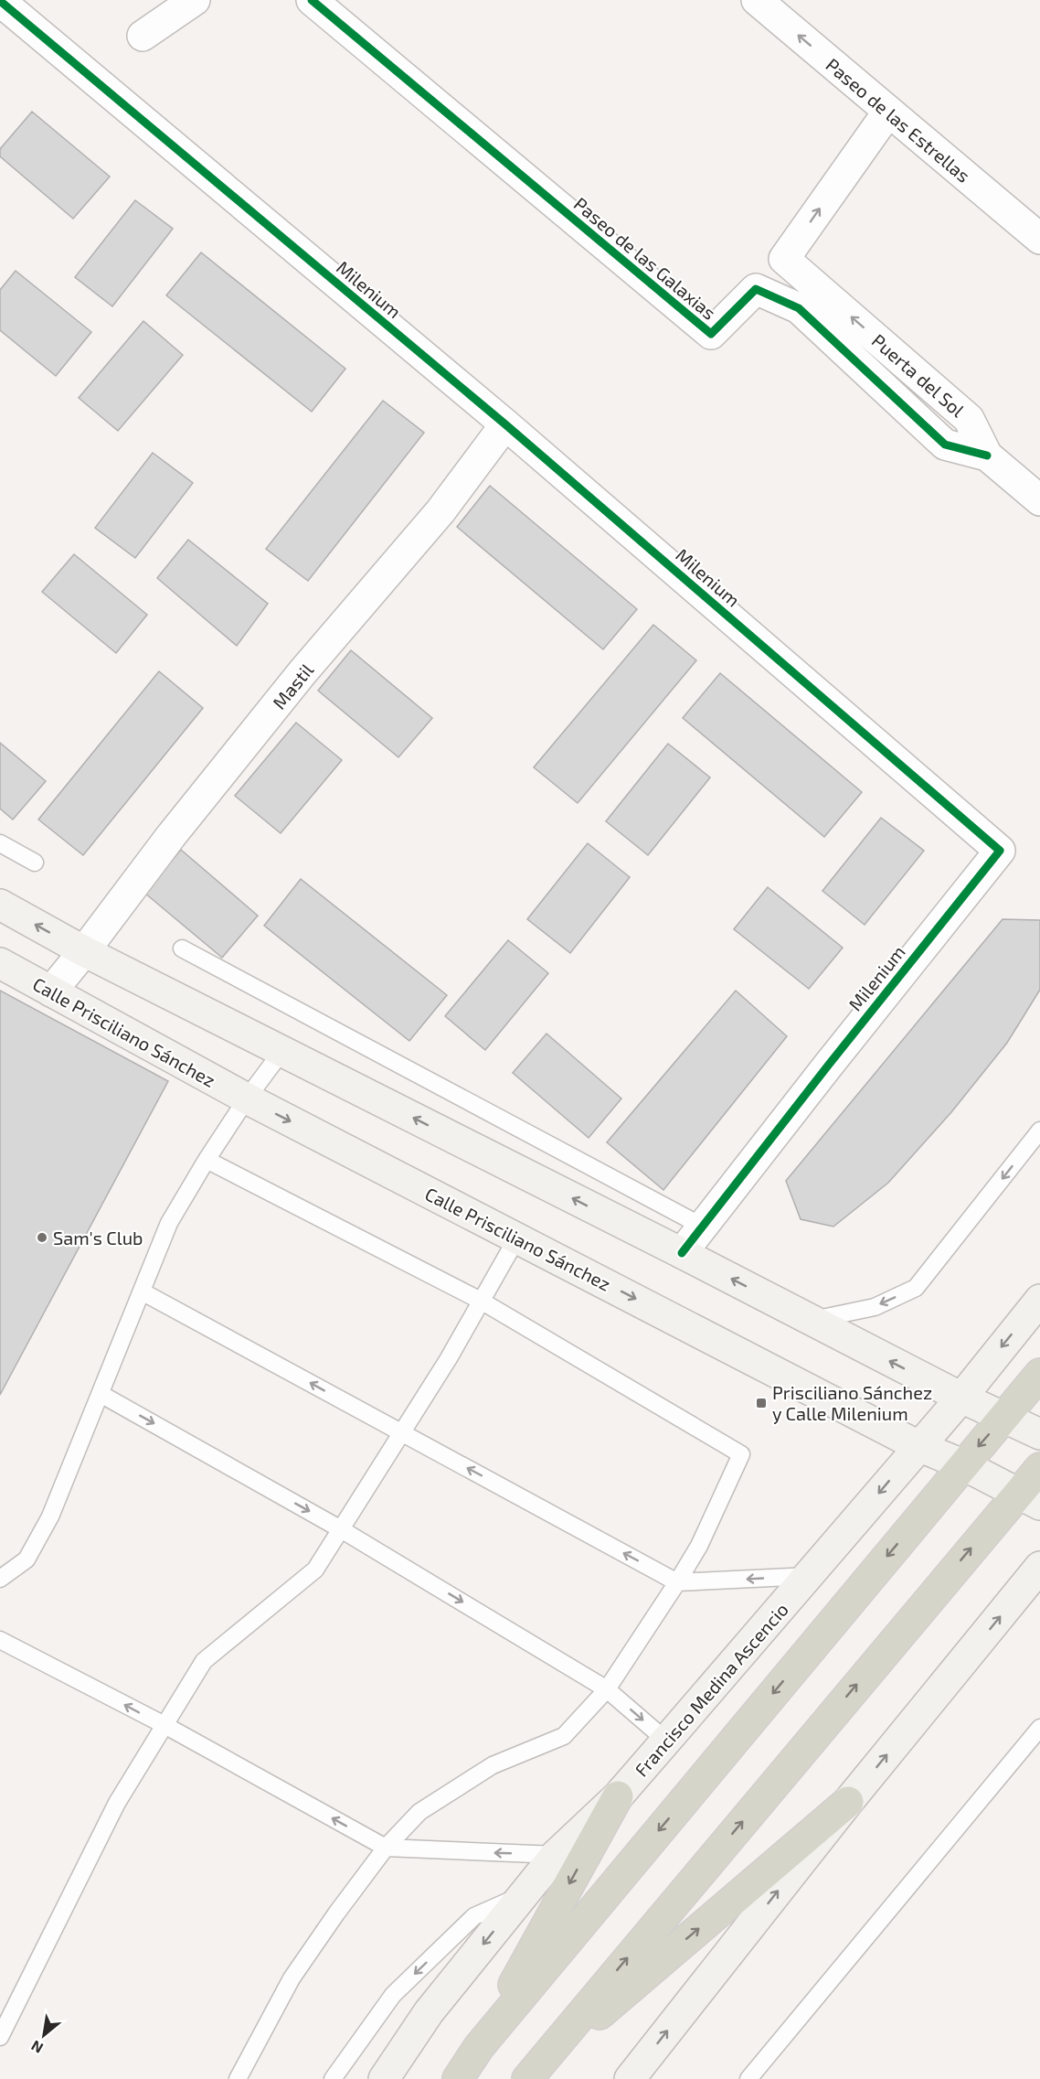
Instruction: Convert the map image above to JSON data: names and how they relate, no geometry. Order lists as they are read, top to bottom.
{
  "streets": {
    "main road": ["Calle Prisciliano Sánchez", "Francisco Medina Ascencio"],
    "street": [
      "Paseo de las Estrellas",
      "Paseo de las Galaxias",
      "Milenium",
      "Puerta del Sol",
      "Mastil"
    ]
  },
  "crossings": [
    ["Paseo de las Estrellas", "Puerta del Sol"],
    ["Paseo de las Galaxias", "Puerta del Sol"],
    ["Milenium", "Mastil"],
    ["Mastil", "Calle Prisciliano Sánchez"],
    ["Calle Prisciliano Sánchez", "Francisco Medina Ascencio"]
  ],
  "one_way": ["Paseo de las Estrellas"],
  "places": {
    "other": ["Sam's Club"],
    "transit": ["Prisciliano Sánchez y Calle Milenium"]
  },
  "north": "bottom left"
}
